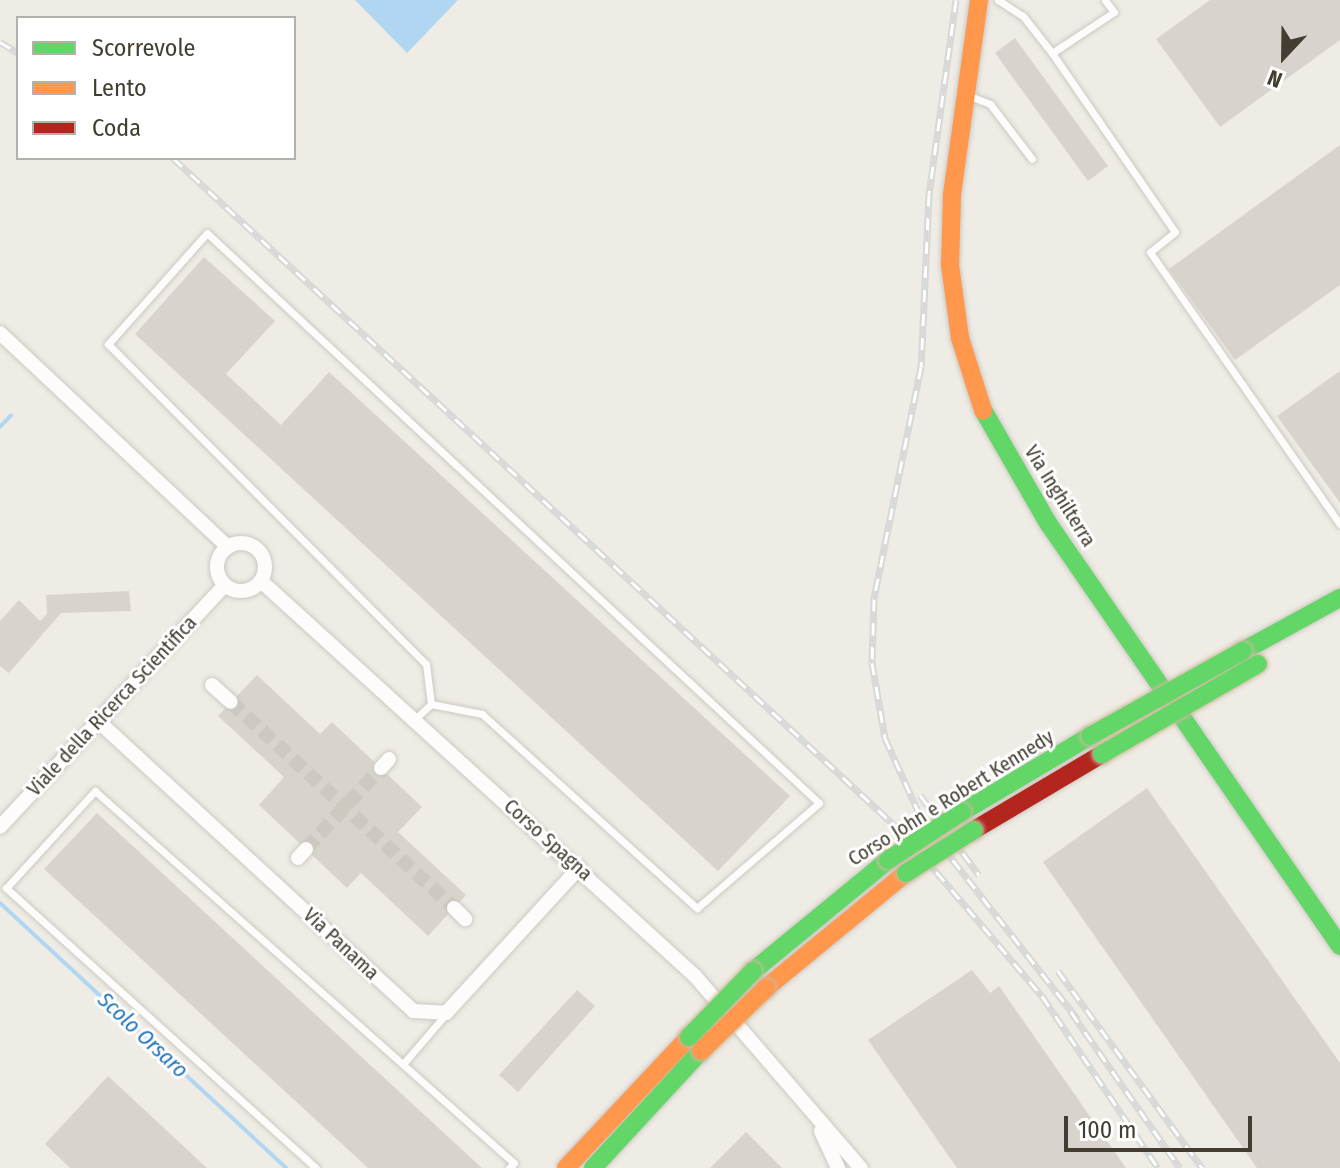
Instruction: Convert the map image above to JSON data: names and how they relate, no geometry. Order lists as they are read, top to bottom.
{
  "streets": {
    "main road": ["Via Inghilterra", "Corso John e Robert Kennedy"],
    "street": ["Viale della Ricerca Scientifica", "Corso Spagna", "Via Panama"]
  },
  "crossings": [
    ["Viale della Ricerca Scientifica", "Corso Spagna"],
    ["Viale della Ricerca Scientifica", "Via Panama"]
  ],
  "water": ["Scolo Orsaro"],
  "legend": ["Scorrevole", "Lento", "Coda"],
  "scale_bar": "100 m",
  "north": "bottom"
}
